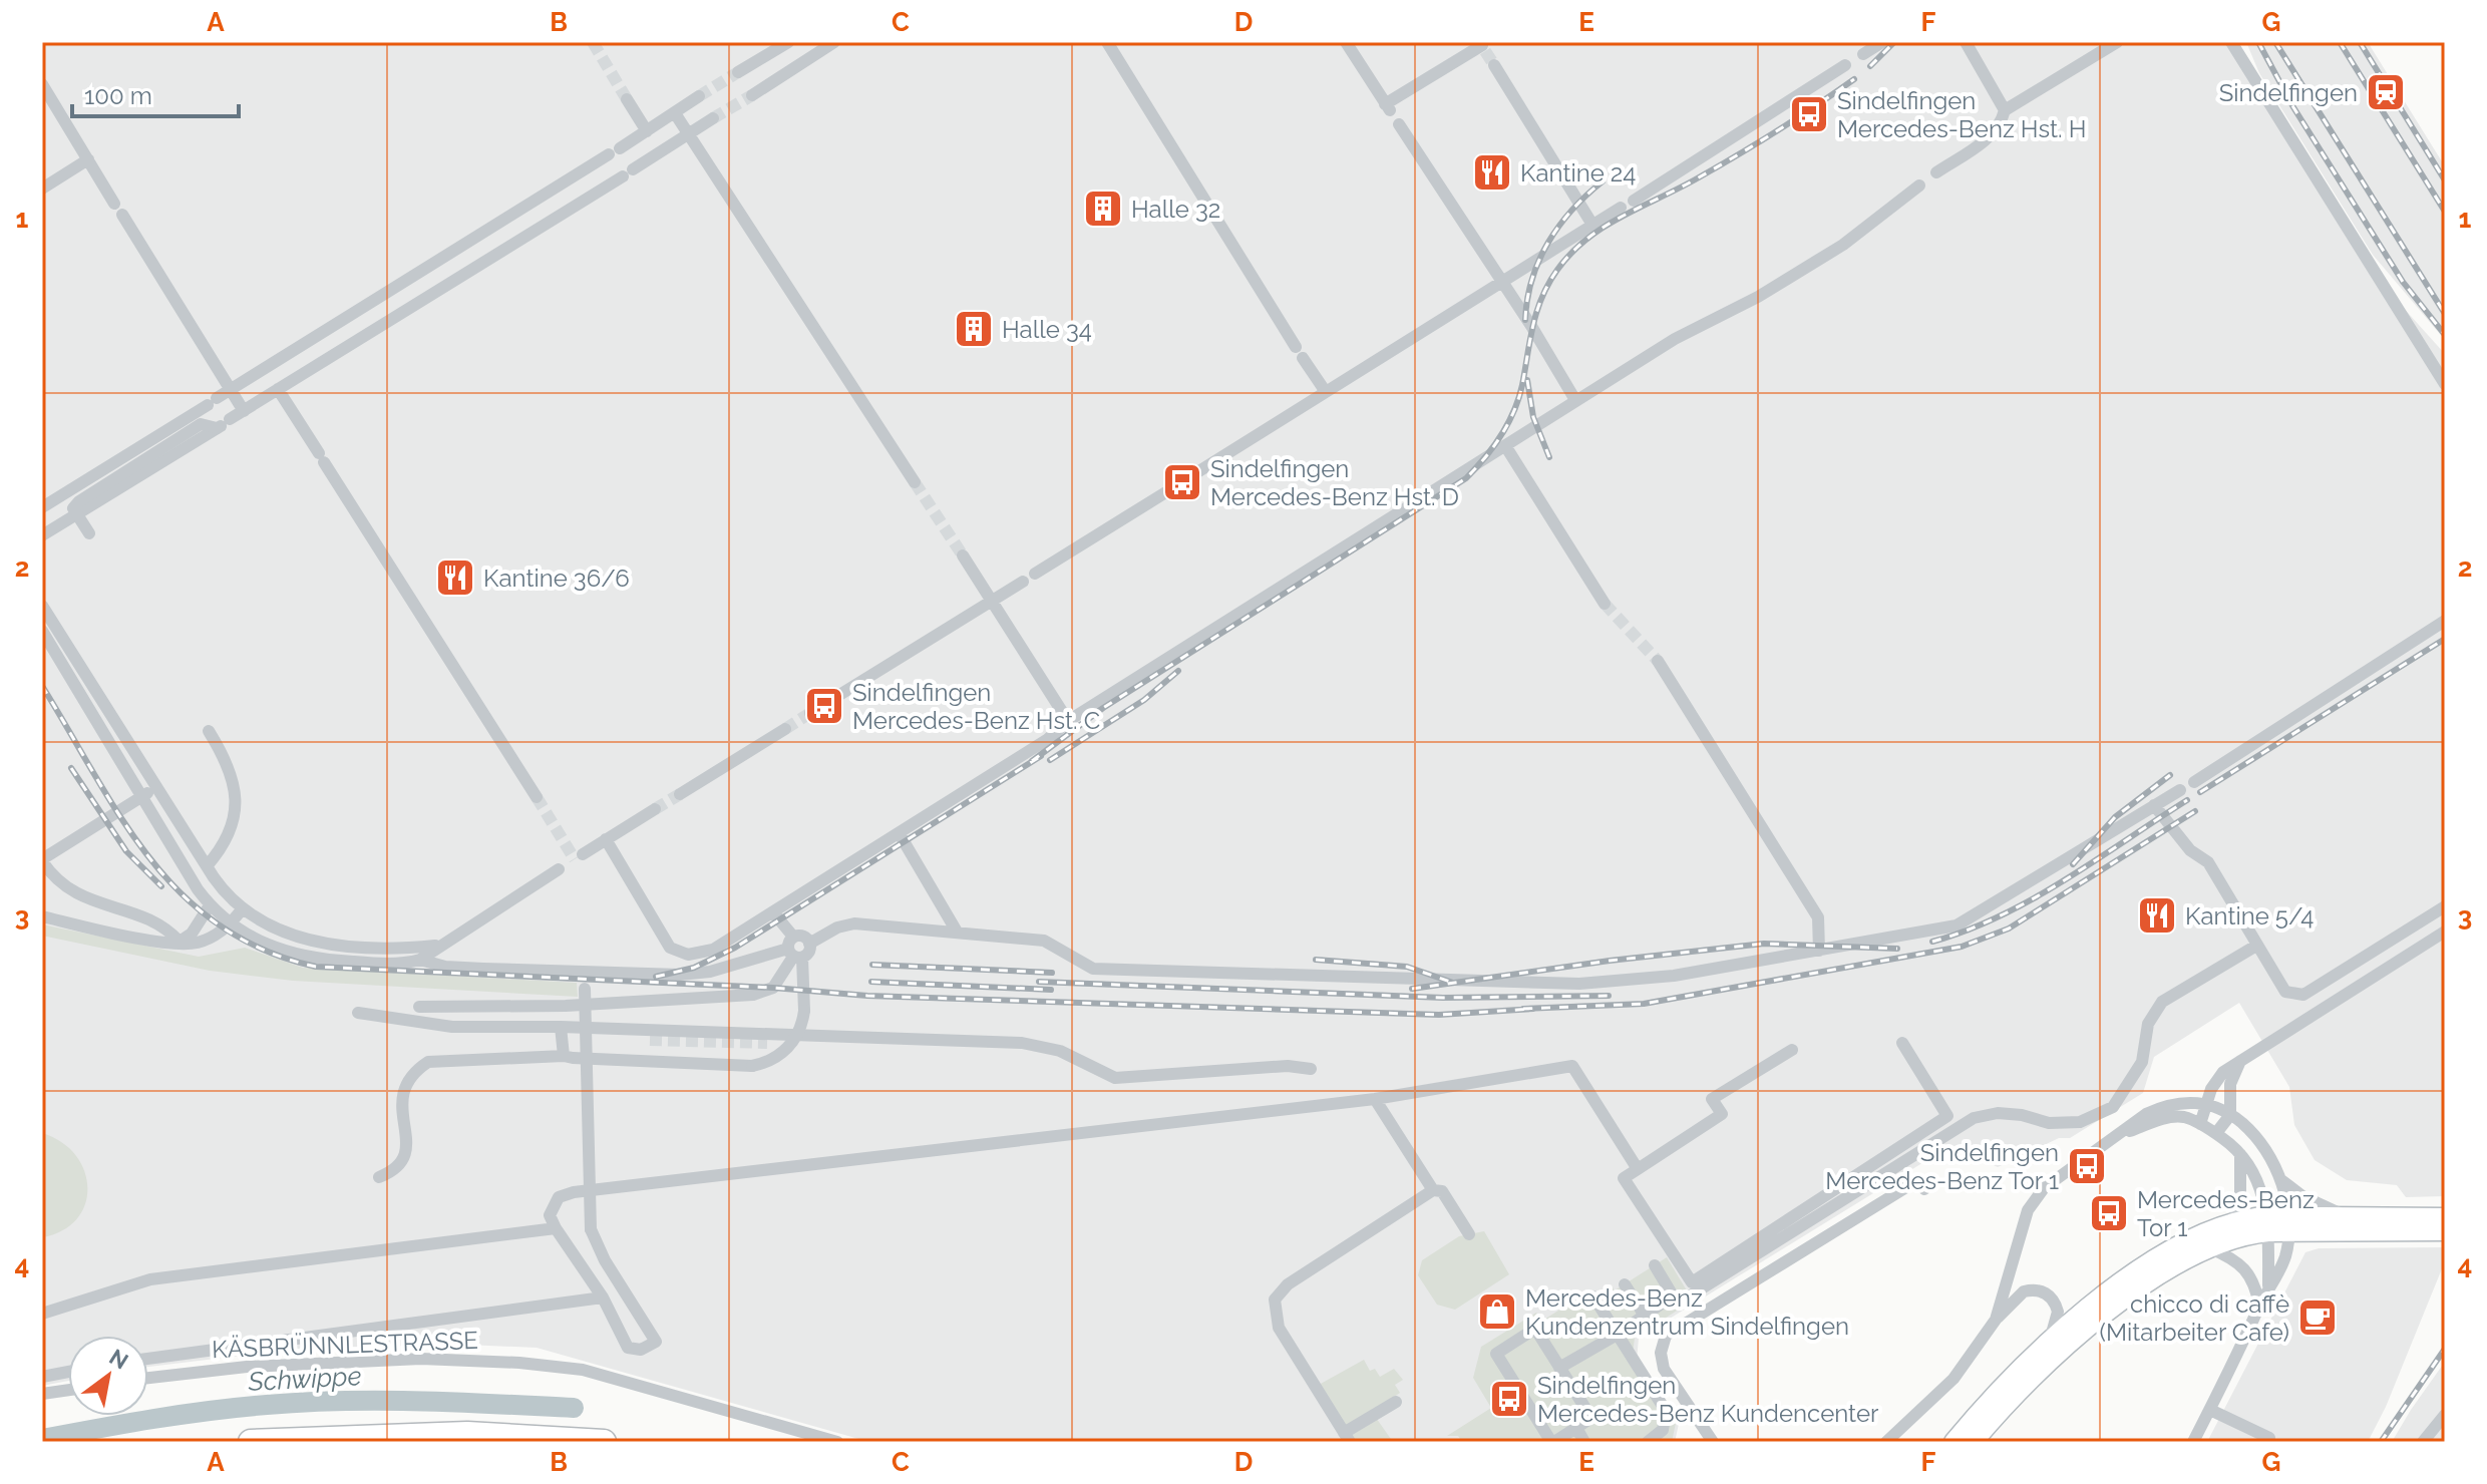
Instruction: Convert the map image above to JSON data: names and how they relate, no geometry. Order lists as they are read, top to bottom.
{
  "streets": {
    "street": ["KÄSBRÜNNLESTRASSE"]
  },
  "water": ["Schwippe"],
  "places": {
    "station": ["Sindelfingen"],
    "bus stop": [
      "Sindelfingen Mercedes-Benz Hst. H",
      "Sindelfingen Mercedes-Benz Hst. D",
      "Sindelfingen Mercedes-Benz Hst. C",
      "Sindelfingen Mercedes-Benz Tor 1",
      "Mercedes-Benz Tor 1",
      "Sindelfingen Mercedes-Benz Kundencenter"
    ],
    "restaurant": ["Kantine 24", "Kantine 36/6", "Kantine 5/4"],
    "building": ["Halle 32", "Halle 34"],
    "shop": ["Mercedes-Benz Kundenzentrum Sindelfingen"],
    "cafe": ["chicco di caffè (Mitarbeiter Cafe)"]
  },
  "scale_bar": "100 m",
  "north": "top right",
  "grid": {
    "columns": [
      "A",
      "B",
      "C",
      "D",
      "E",
      "F",
      "G"
    ],
    "rows": [
      "1",
      "2",
      "3",
      "4"
    ]
  }
}
